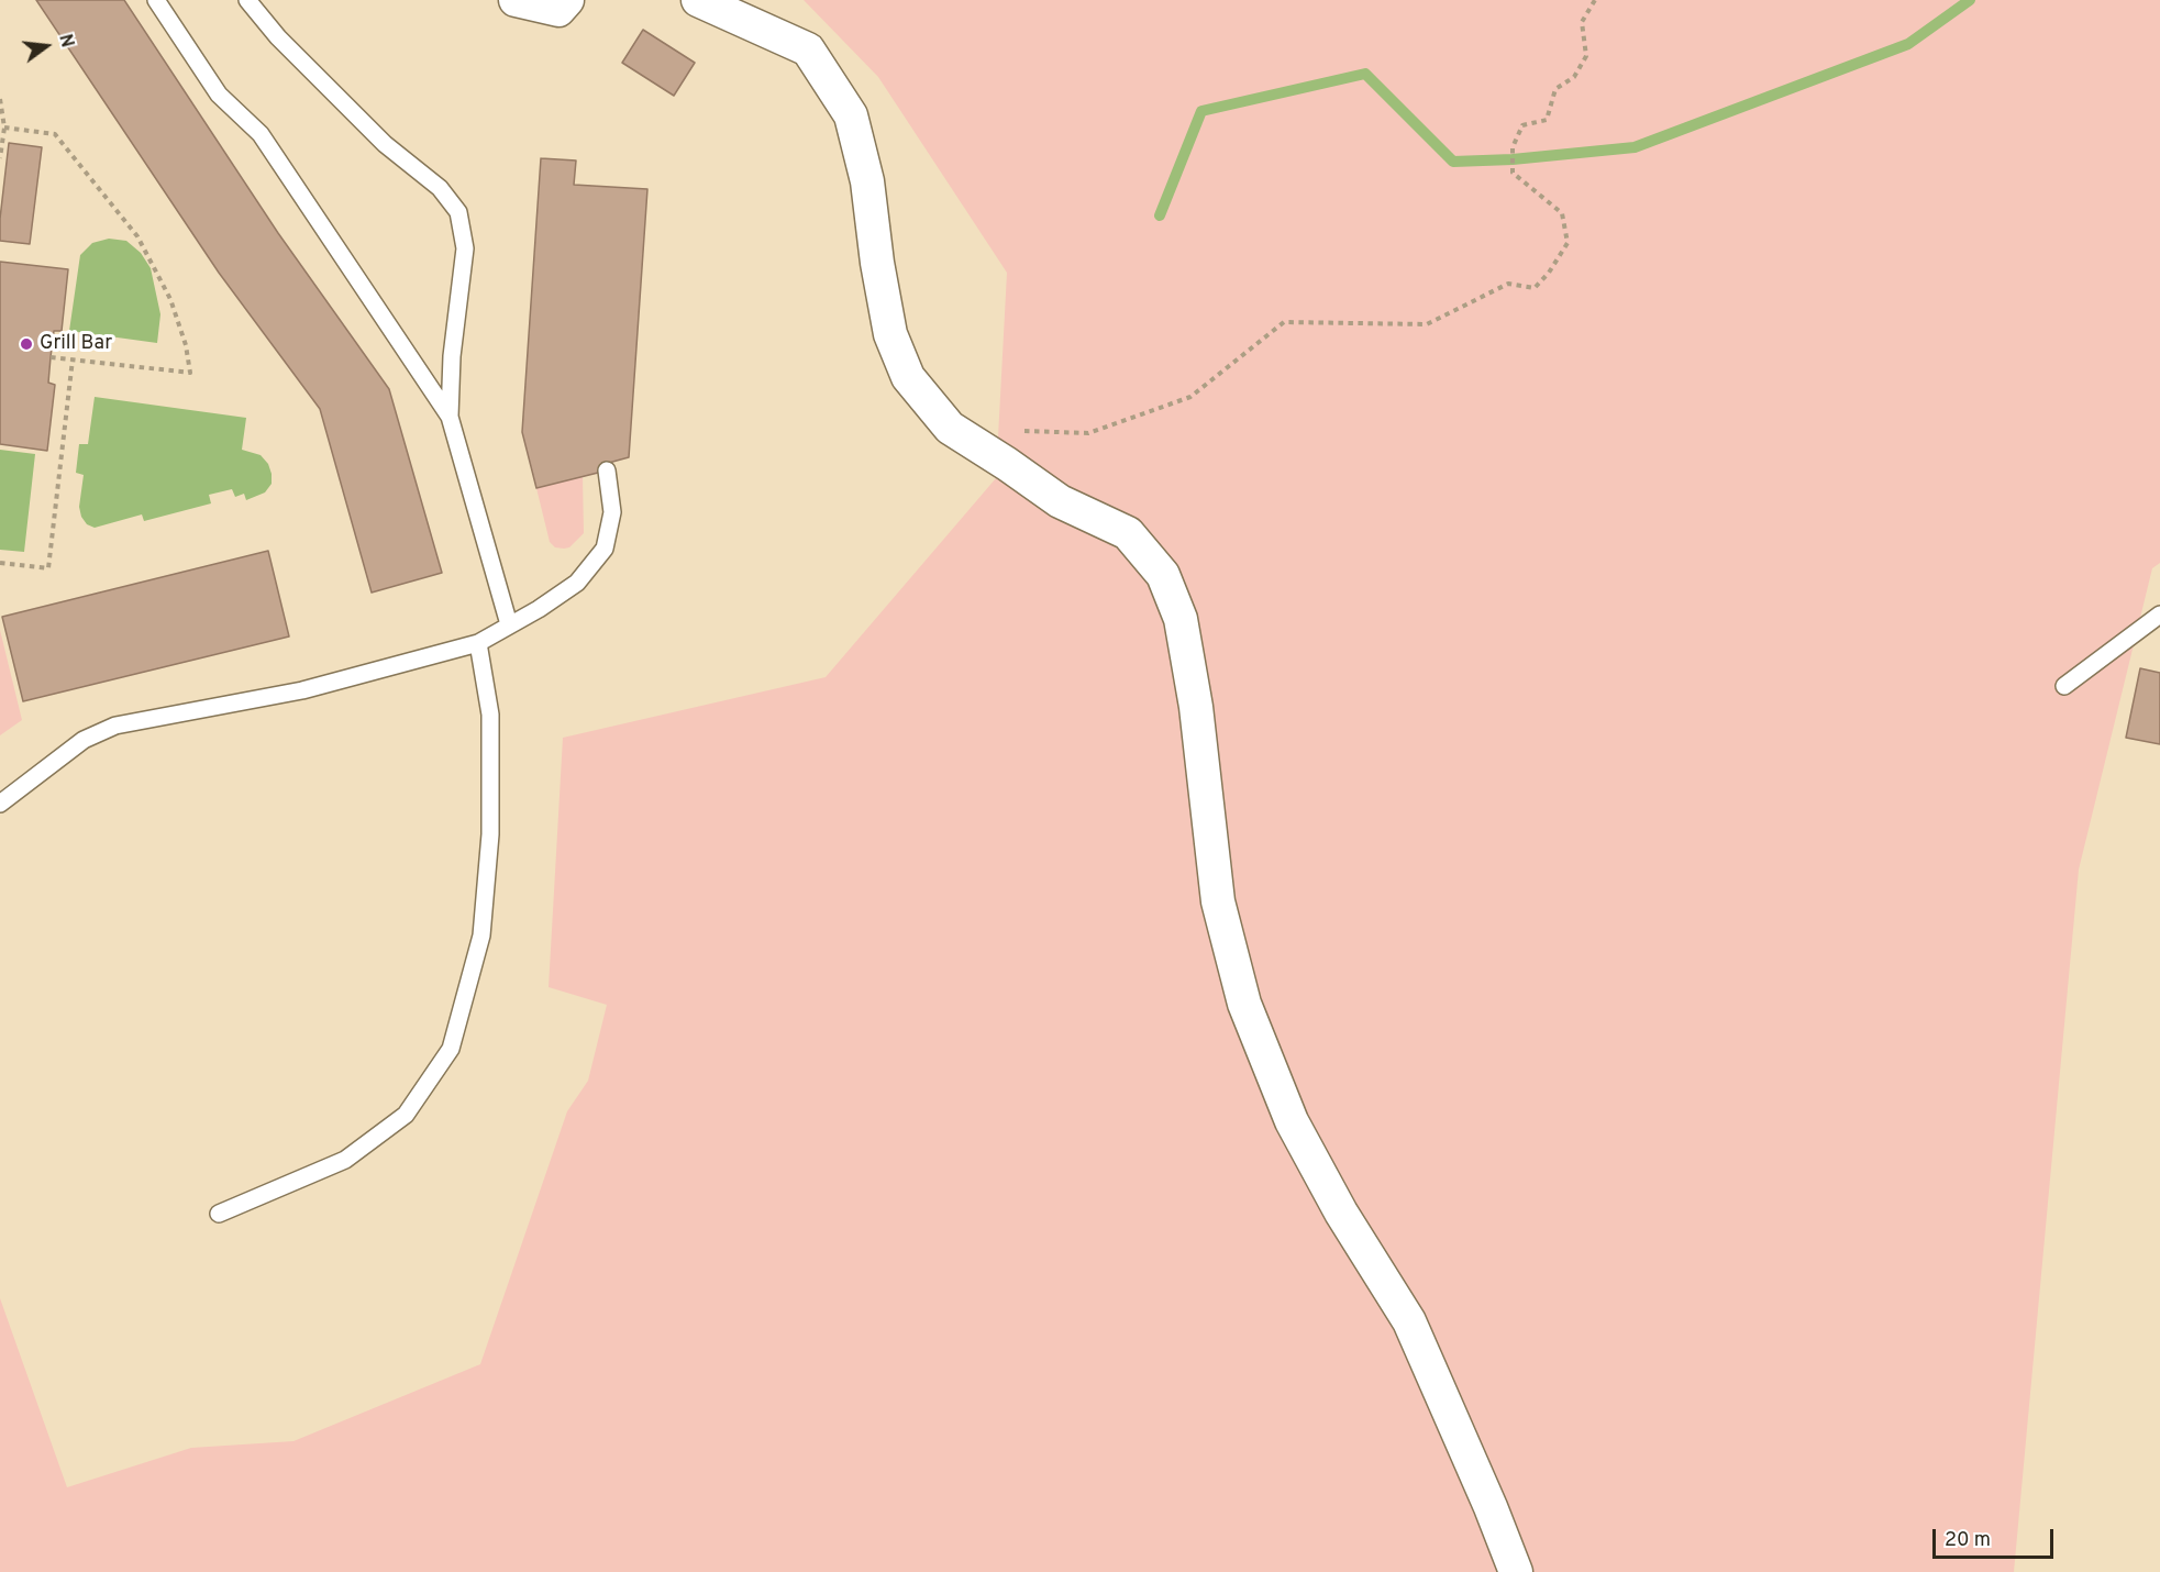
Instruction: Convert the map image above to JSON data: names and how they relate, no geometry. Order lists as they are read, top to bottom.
{
  "places": ["Grill Bar"],
  "scale_bar": "20 m",
  "north": "right"
}
